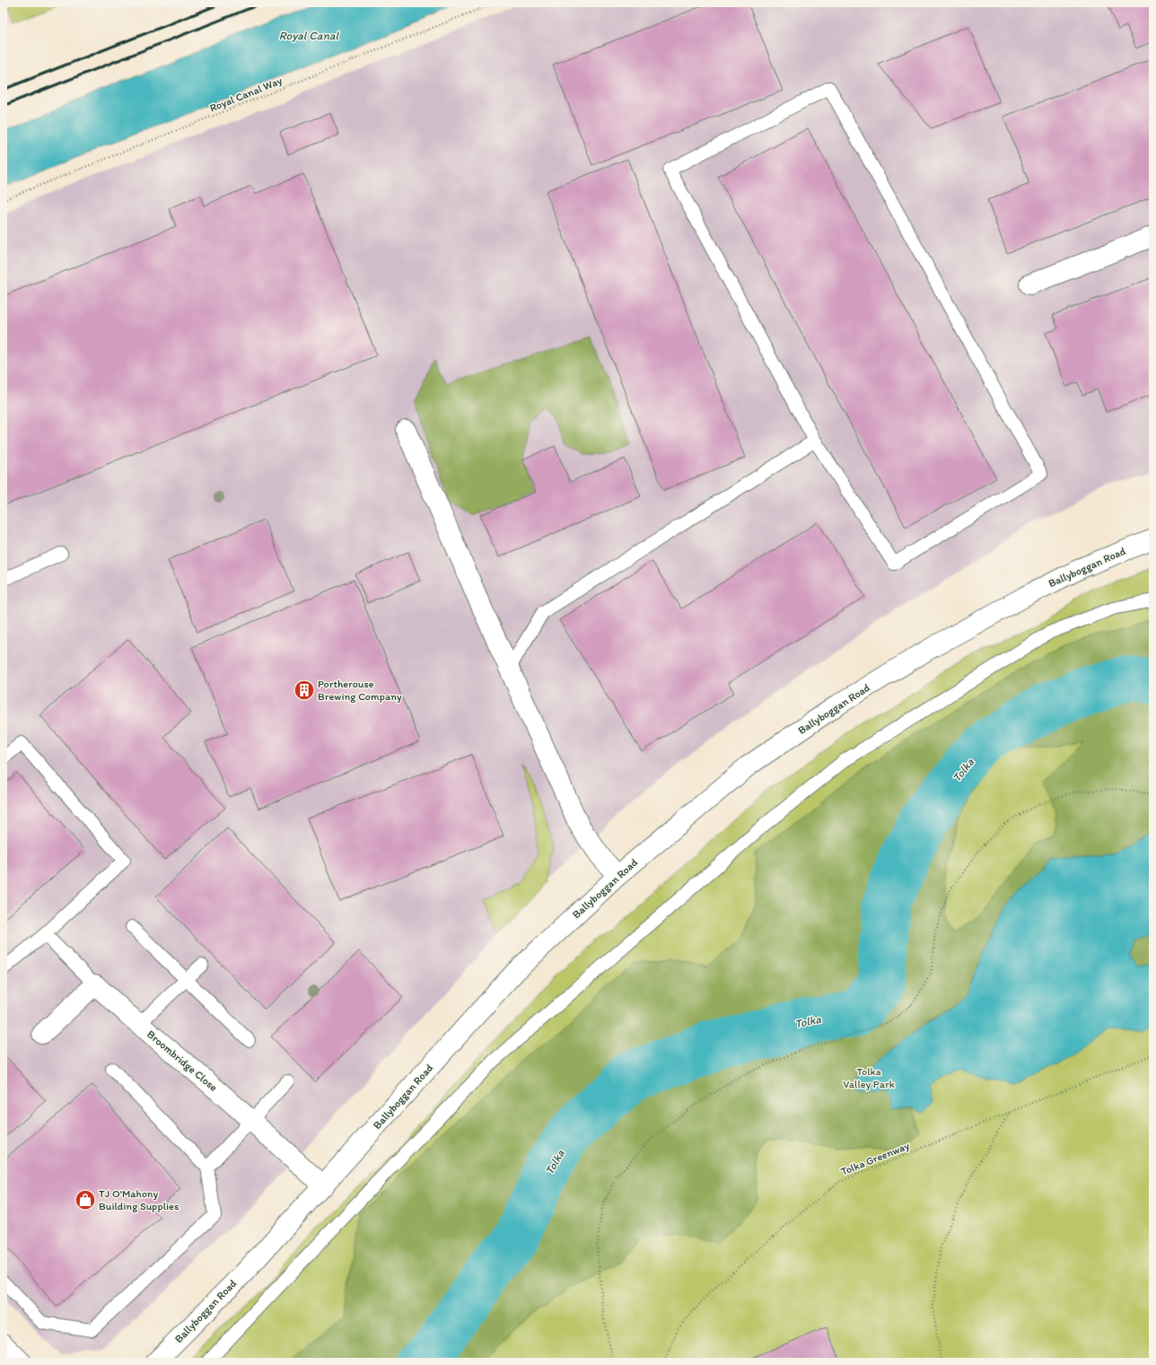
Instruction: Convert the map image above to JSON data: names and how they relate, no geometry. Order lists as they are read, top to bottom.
{
  "streets": {
    "street": ["Ballyboggan Road", "Broombridge Close"],
    "path": ["Royal Canal Way", "Tolka Greenway"]
  },
  "crossings": [
    ["Ballyboggan Road", "Broombridge Close"]
  ],
  "water": ["Royal Canal", "Tolka"],
  "parks": ["Tolka Valley Park"],
  "places": {
    "building": ["Portherouse Brewing Company"],
    "shop": ["TJ O'Mahony Building Supplies"]
  }
}
